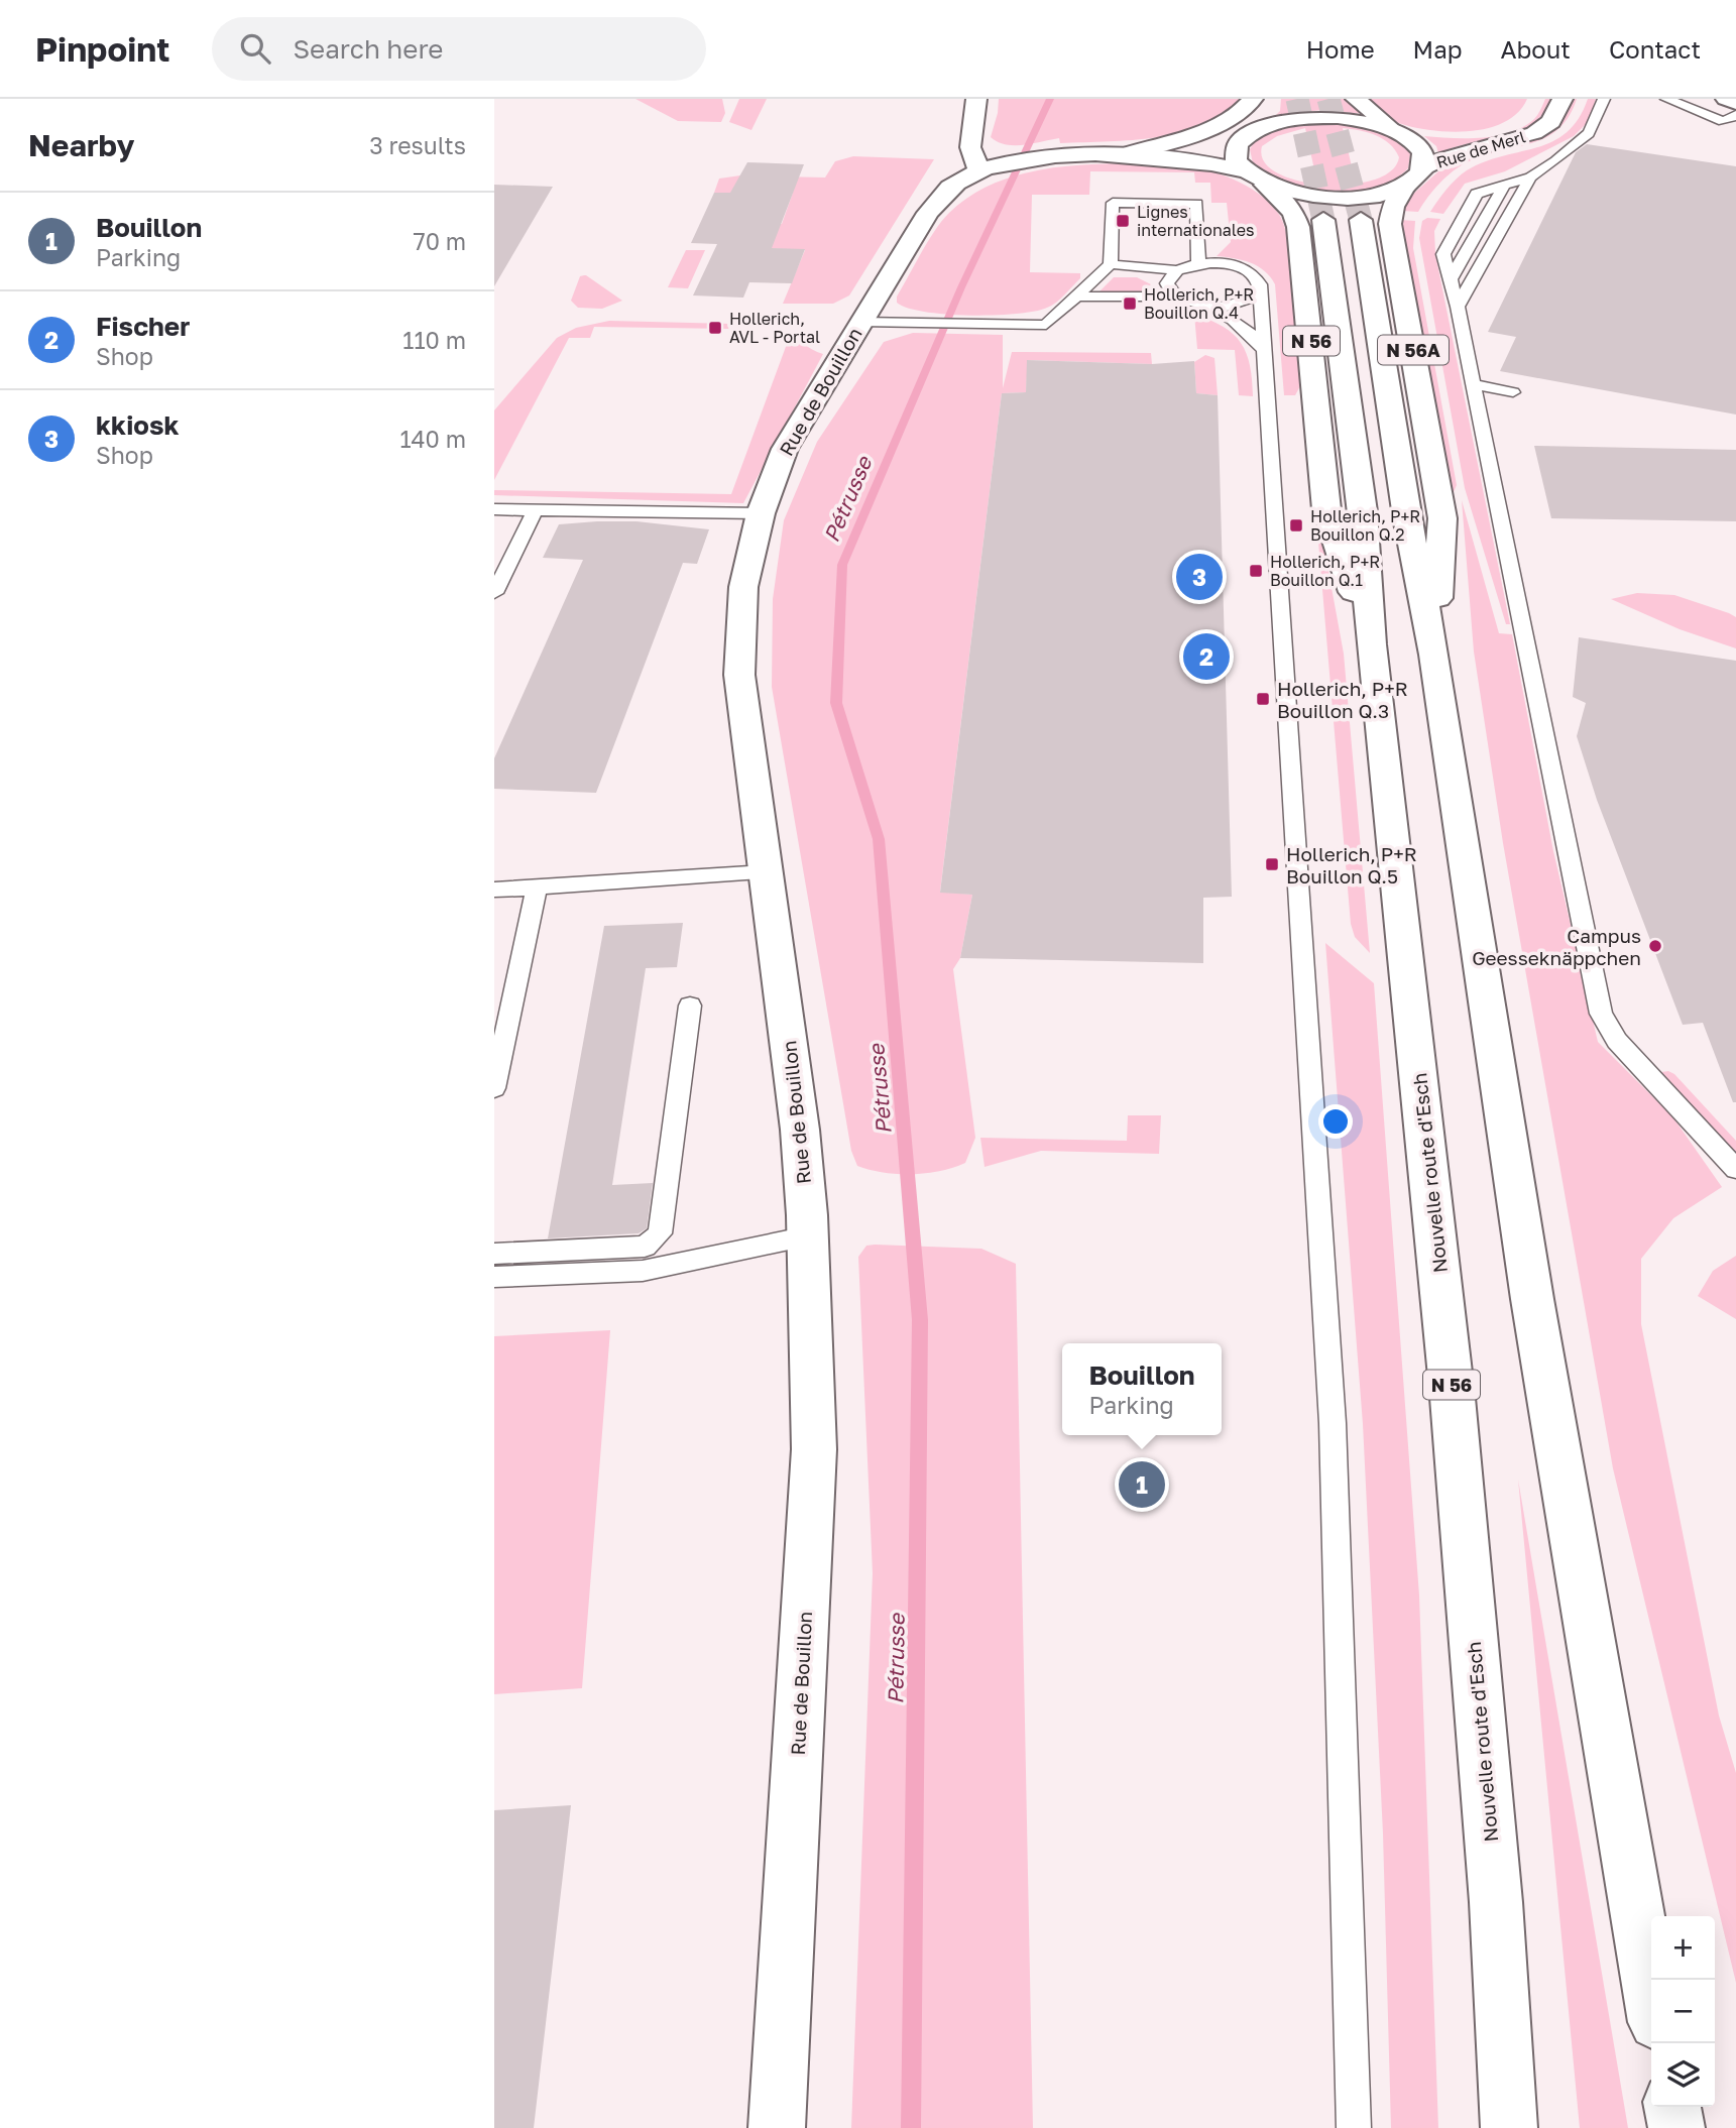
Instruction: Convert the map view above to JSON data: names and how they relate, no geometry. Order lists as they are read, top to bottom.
{
  "streets": {
    "main road": [
      "Rue de Merl",
      "N 56",
      "N 56A",
      "Rue de Bouillon",
      "Nouvelle route d'Esch"
    ]
  },
  "crossings": [
    ["Rue de Merl", "Rue de Bouillon"],
    ["N 56", "Nouvelle route d'Esch"]
  ],
  "water": ["Pétrusse"],
  "places": {
    "transit": [
      "Lignes internationales",
      "Hollerich, P+R Bouillon Q.4",
      "Hollerich, AVL - Portal",
      "Hollerich, P+R Bouillon Q.2",
      "Hollerich, P+R Bouillon Q.1",
      "Hollerich, P+R Bouillon Q.3",
      "Hollerich, P+R Bouillon Q.5"
    ],
    "other": ["Campus Geesseknäppchen"]
  },
  "page": {
    "header": "Pinpoint",
    "search": "Search here",
    "nav": [
      "Home",
      "Map",
      "About",
      "Contact"
    ],
    "heading": ["Nearby", "3 results"],
    "list": [
      {
        "mark": "1",
        "name": "Bouillon",
        "note": "Parking",
        "value": "70 m"
      },
      {
        "mark": "2",
        "name": "Fischer",
        "note": "Shop",
        "value": "110 m"
      },
      {
        "mark": "3",
        "name": "kkiosk",
        "note": "Shop",
        "value": "140 m"
      }
    ],
    "pins": ["3", "2", "1"],
    "popup": ["Bouillon", "Parking"],
    "map_buttons": ["+", "−"]
  }
}
